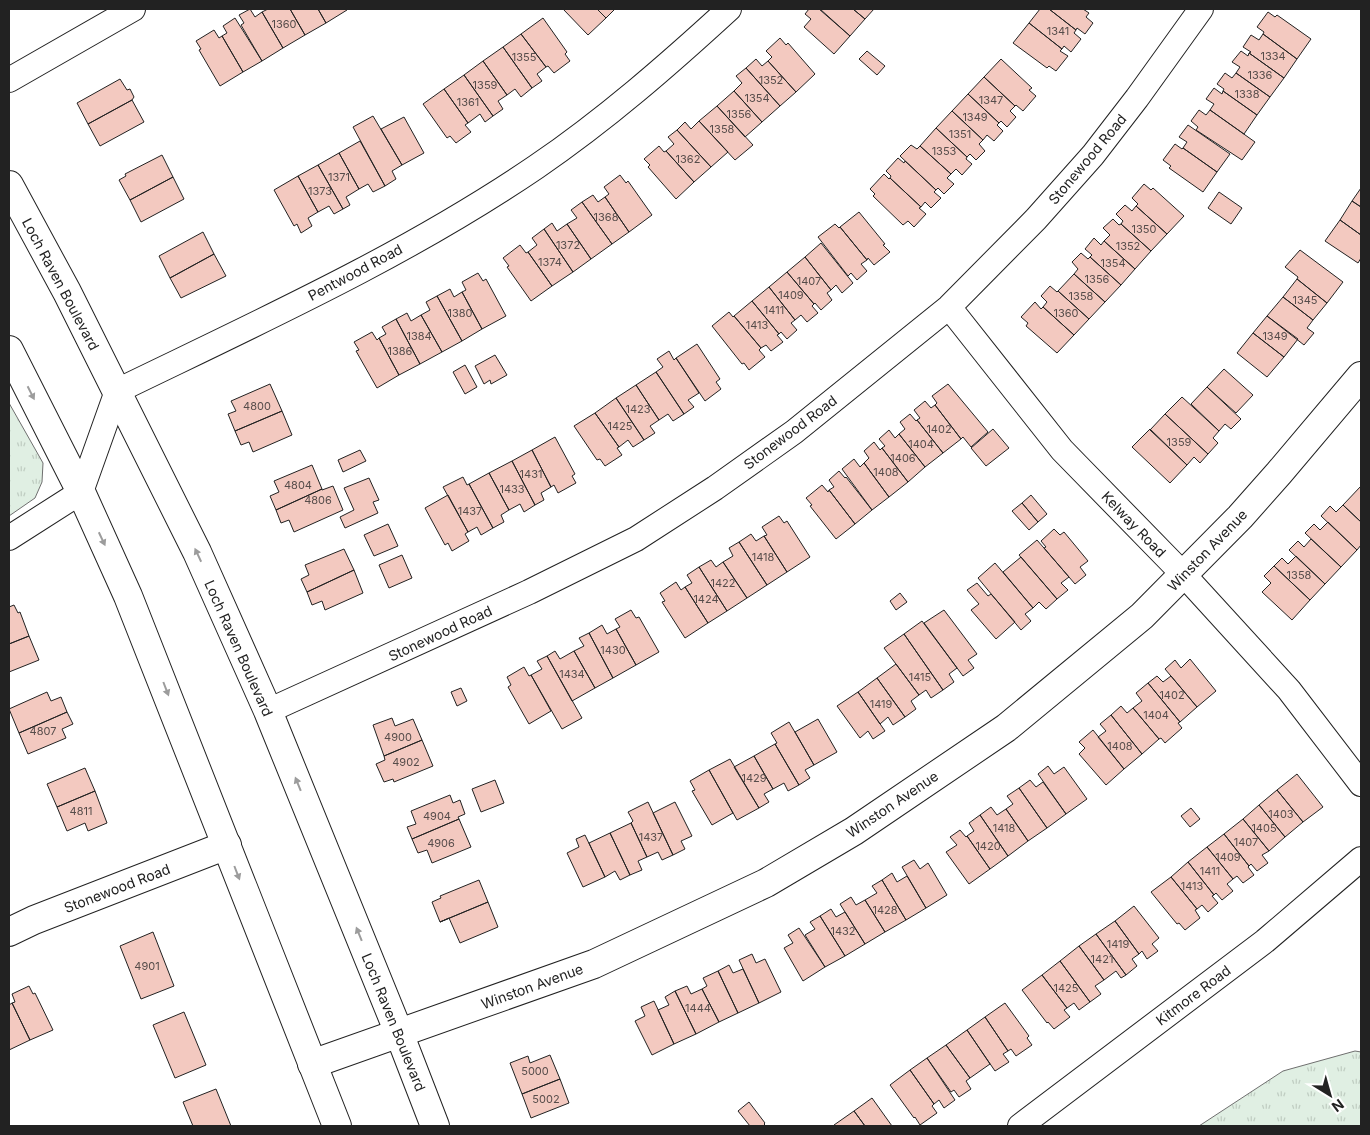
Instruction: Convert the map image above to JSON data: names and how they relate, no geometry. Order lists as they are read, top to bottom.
{
  "streets": {
    "main road": ["Stonewood Road", "Loch Raven Boulevard", "Winston Avenue"],
    "street": ["Pentwood Road", "Kelway Road", "Kitmore Road"]
  },
  "crossings": [
    ["Stonewood Road", "Loch Raven Boulevard"],
    ["Stonewood Road", "Kelway Road"],
    ["Pentwood Road", "Loch Raven Boulevard"],
    ["Loch Raven Boulevard", "Winston Avenue"],
    ["Kelway Road", "Winston Avenue"]
  ],
  "house_numbers": [
    "1360",
    "1341",
    "1334",
    "1355",
    "1336",
    "1352",
    "1359",
    "1338",
    "1354",
    "1347",
    "1361",
    "1356",
    "1349",
    "1358",
    "1351",
    "1353",
    "1362",
    "1371",
    "1373",
    "1368",
    "1350",
    "1372",
    "1352",
    "1374",
    "1354",
    "1356",
    "1407",
    "1409",
    "1358",
    "1345",
    "1411",
    "1380",
    "1360",
    "1413",
    "1384",
    "1349",
    "1386",
    "4800",
    "1423",
    "1425",
    "1402",
    "1359",
    "1404",
    "1406",
    "1408",
    "1431",
    "4804",
    "1433",
    "4806",
    "1437",
    "1418",
    "1358",
    "1422",
    "1424",
    "1430",
    "1434",
    "1415",
    "1402",
    "1419",
    "1404",
    "4807",
    "4900",
    "1408",
    "4902",
    "1429",
    "4811",
    "1403",
    "4904",
    "1418",
    "1405",
    "1437",
    "1407",
    "4906",
    "1420",
    "1409",
    "1411",
    "1413",
    "1428",
    "1432",
    "1419",
    "1421",
    "4901",
    "1425",
    "1444",
    "5000",
    "5002"
  ],
  "north": "bottom right"
}
